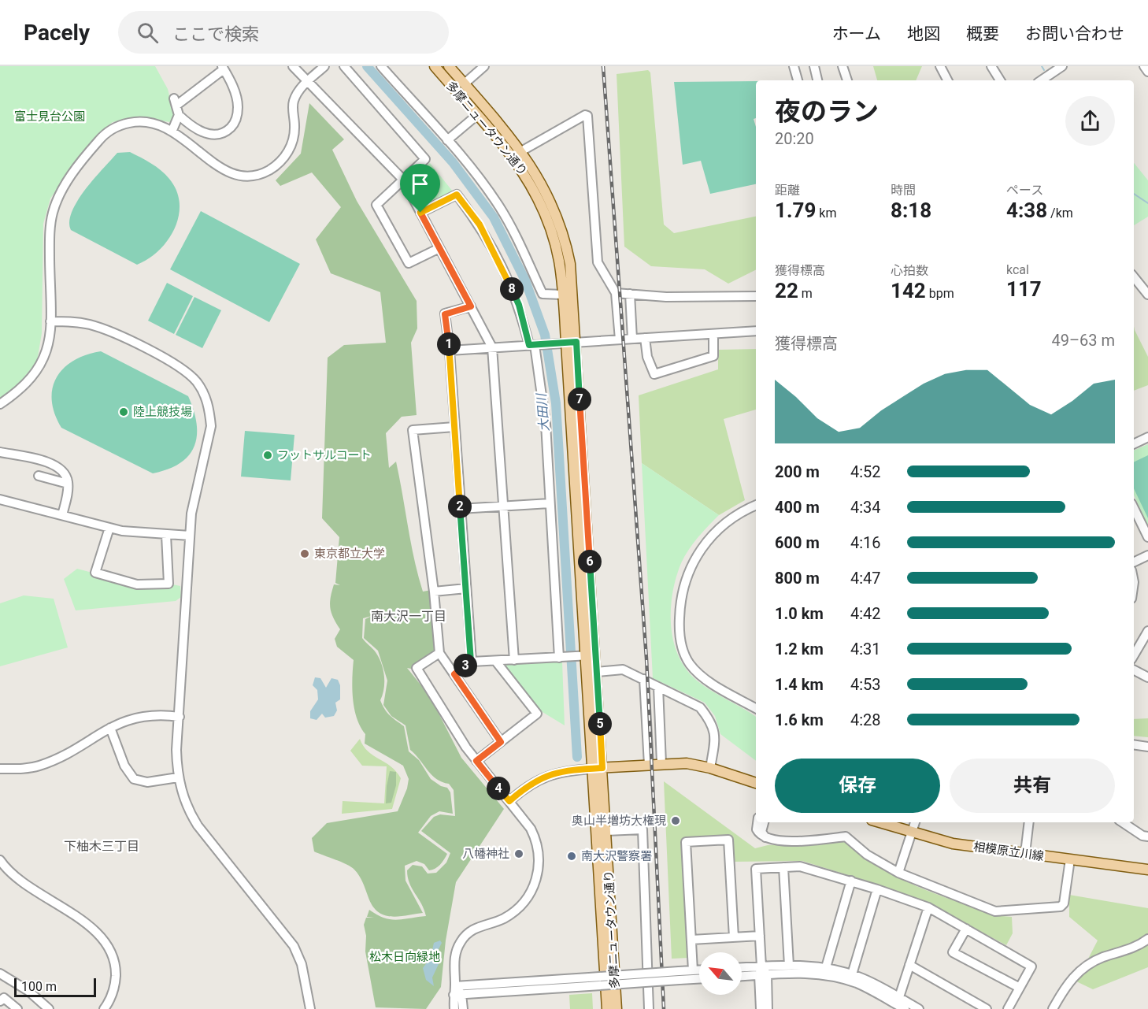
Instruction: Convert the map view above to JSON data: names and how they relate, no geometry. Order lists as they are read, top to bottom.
{
  "streets": {
    "main road": ["多摩ニュータウン通り", "相模原立川線"]
  },
  "districts": ["南大沢一丁目", "下柚木三丁目"],
  "water": ["大田川"],
  "parks": ["富士見台公園", "松木日向緑地"],
  "places": [
    "陸上競技場",
    "フットサルコート",
    "東京都立大学",
    "奥山半増坊大権現",
    "八幡神社",
    "南大沢警察署"
  ],
  "scale_bar": "100 m",
  "north": "top left",
  "page": {
    "header": "Pacely",
    "search": "ここで検索",
    "nav": [
      "ホーム",
      "地図",
      "概要",
      "お問い合わせ"
    ],
    "heading": ["夜のラン", "20:20"],
    "stats": [
      ["距離", "1.79 km"],
      ["時間", "8:18"],
      ["ペース", "4:38 /km"],
      ["獲得標高", "22 m"],
      ["心拍数", "142 bpm"],
      ["kcal", "117"]
    ],
    "pins": [
      "8",
      "1",
      "7",
      "2",
      "6",
      "3",
      "5",
      "4"
    ],
    "chart": ["獲得標高", "49–63 m"],
    "list": [
      {
        "name": "200 m",
        "note": "4:52"
      },
      {
        "name": "400 m",
        "note": "4:34"
      },
      {
        "name": "600 m",
        "note": "4:16"
      },
      {
        "name": "800 m",
        "note": "4:47"
      },
      {
        "name": "1.0 km",
        "note": "4:42"
      },
      {
        "name": "1.2 km",
        "note": "4:31"
      },
      {
        "name": "1.4 km",
        "note": "4:53"
      },
      {
        "name": "1.6 km",
        "note": "4:28"
      }
    ],
    "buttons": ["保存", "共有"],
    "scale": "100 m"
  }
}
